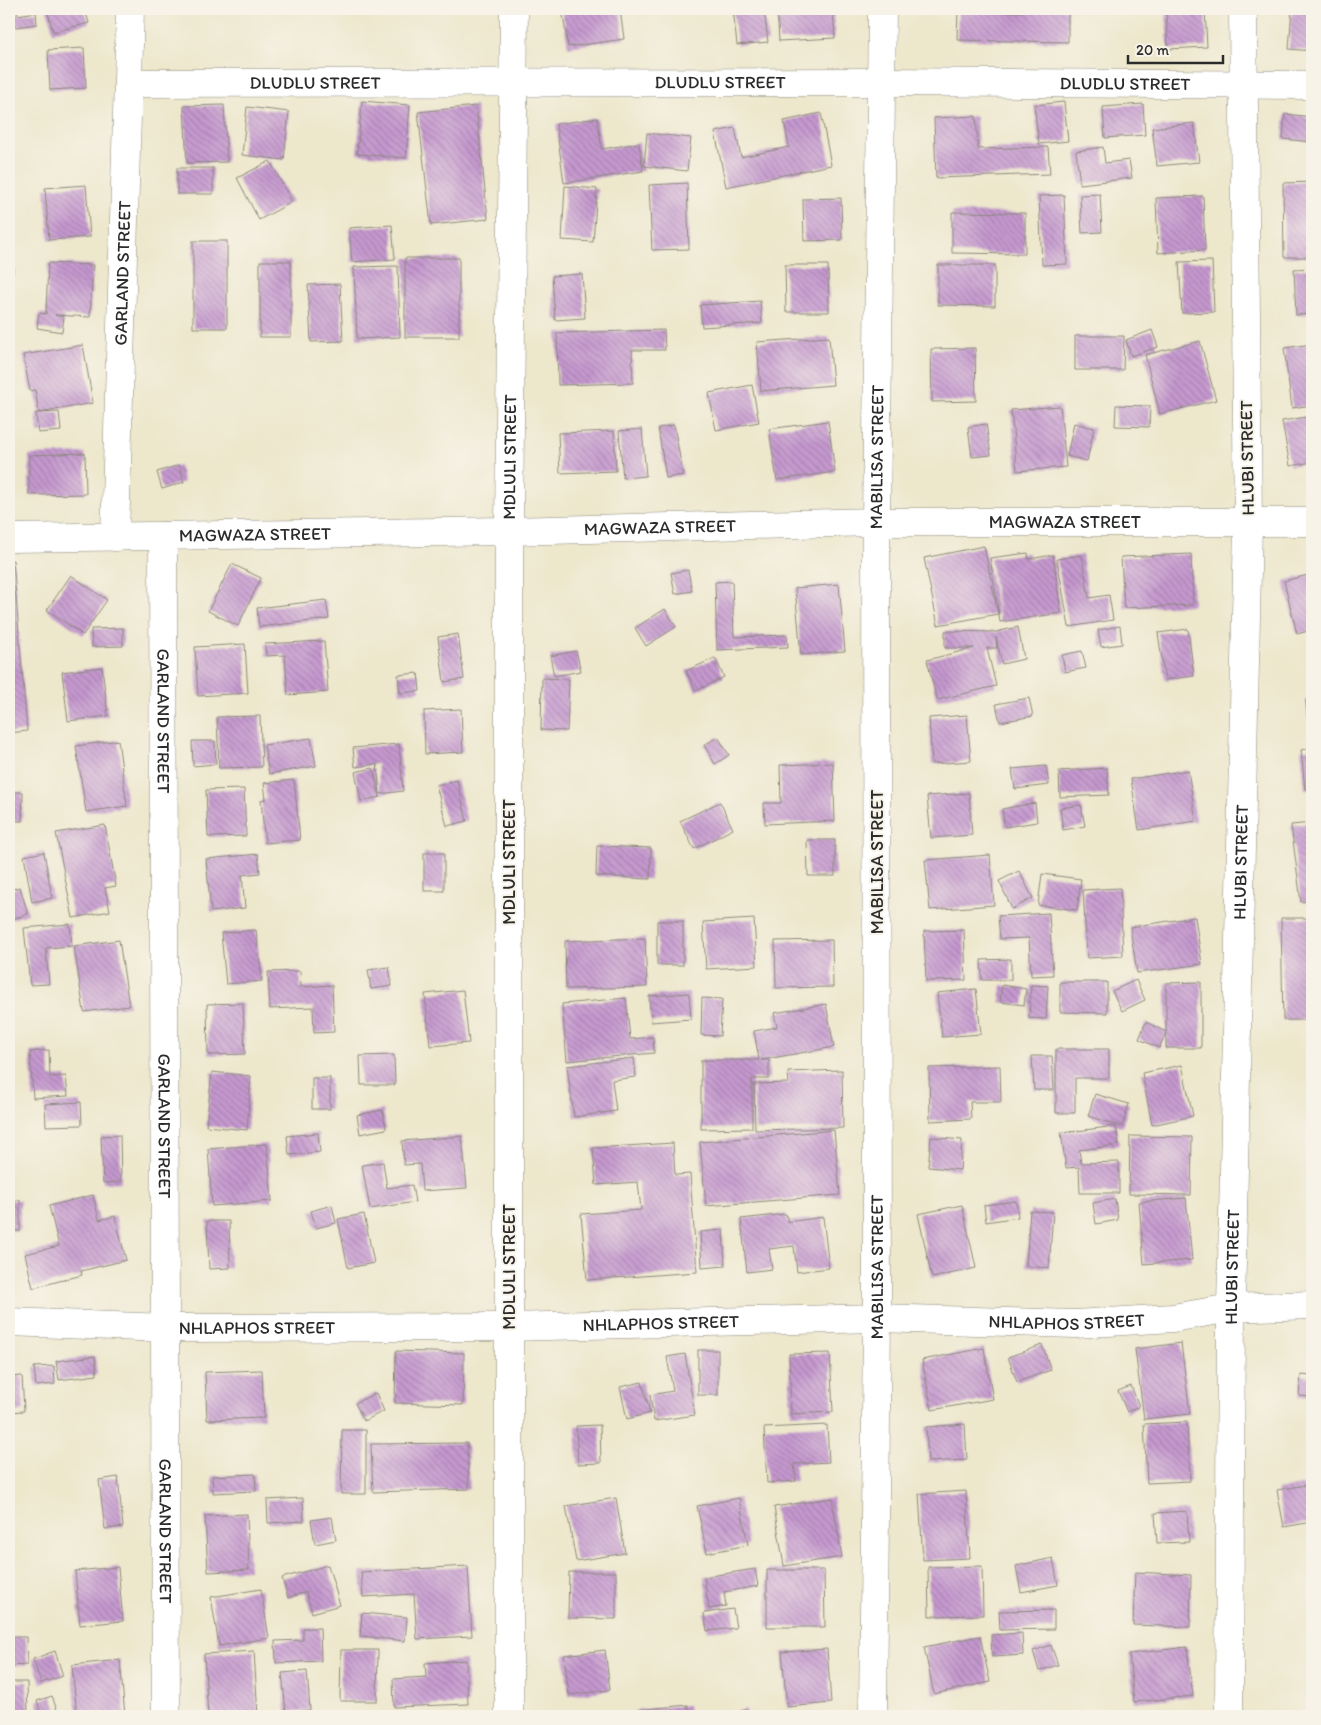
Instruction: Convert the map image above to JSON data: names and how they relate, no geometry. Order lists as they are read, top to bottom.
{
  "streets": {
    "street": [
      "DLUDLU STREET",
      "GARLAND STREET",
      "MDLULI STREET",
      "MABILISA STREET",
      "HLUBI STREET",
      "MAGWAZA STREET",
      "NHLAPHOS STREET"
    ]
  },
  "crossings": [
    ["DLUDLU STREET", "GARLAND STREET"],
    ["DLUDLU STREET", "MDLULI STREET"],
    ["DLUDLU STREET", "MABILISA STREET"],
    ["DLUDLU STREET", "HLUBI STREET"],
    ["GARLAND STREET", "MAGWAZA STREET"],
    ["GARLAND STREET", "NHLAPHOS STREET"],
    ["MDLULI STREET", "MAGWAZA STREET"],
    ["MDLULI STREET", "NHLAPHOS STREET"],
    ["MABILISA STREET", "MAGWAZA STREET"],
    ["MABILISA STREET", "NHLAPHOS STREET"],
    ["HLUBI STREET", "MAGWAZA STREET"],
    ["HLUBI STREET", "NHLAPHOS STREET"]
  ],
  "scale_bar": "20 m"
}
